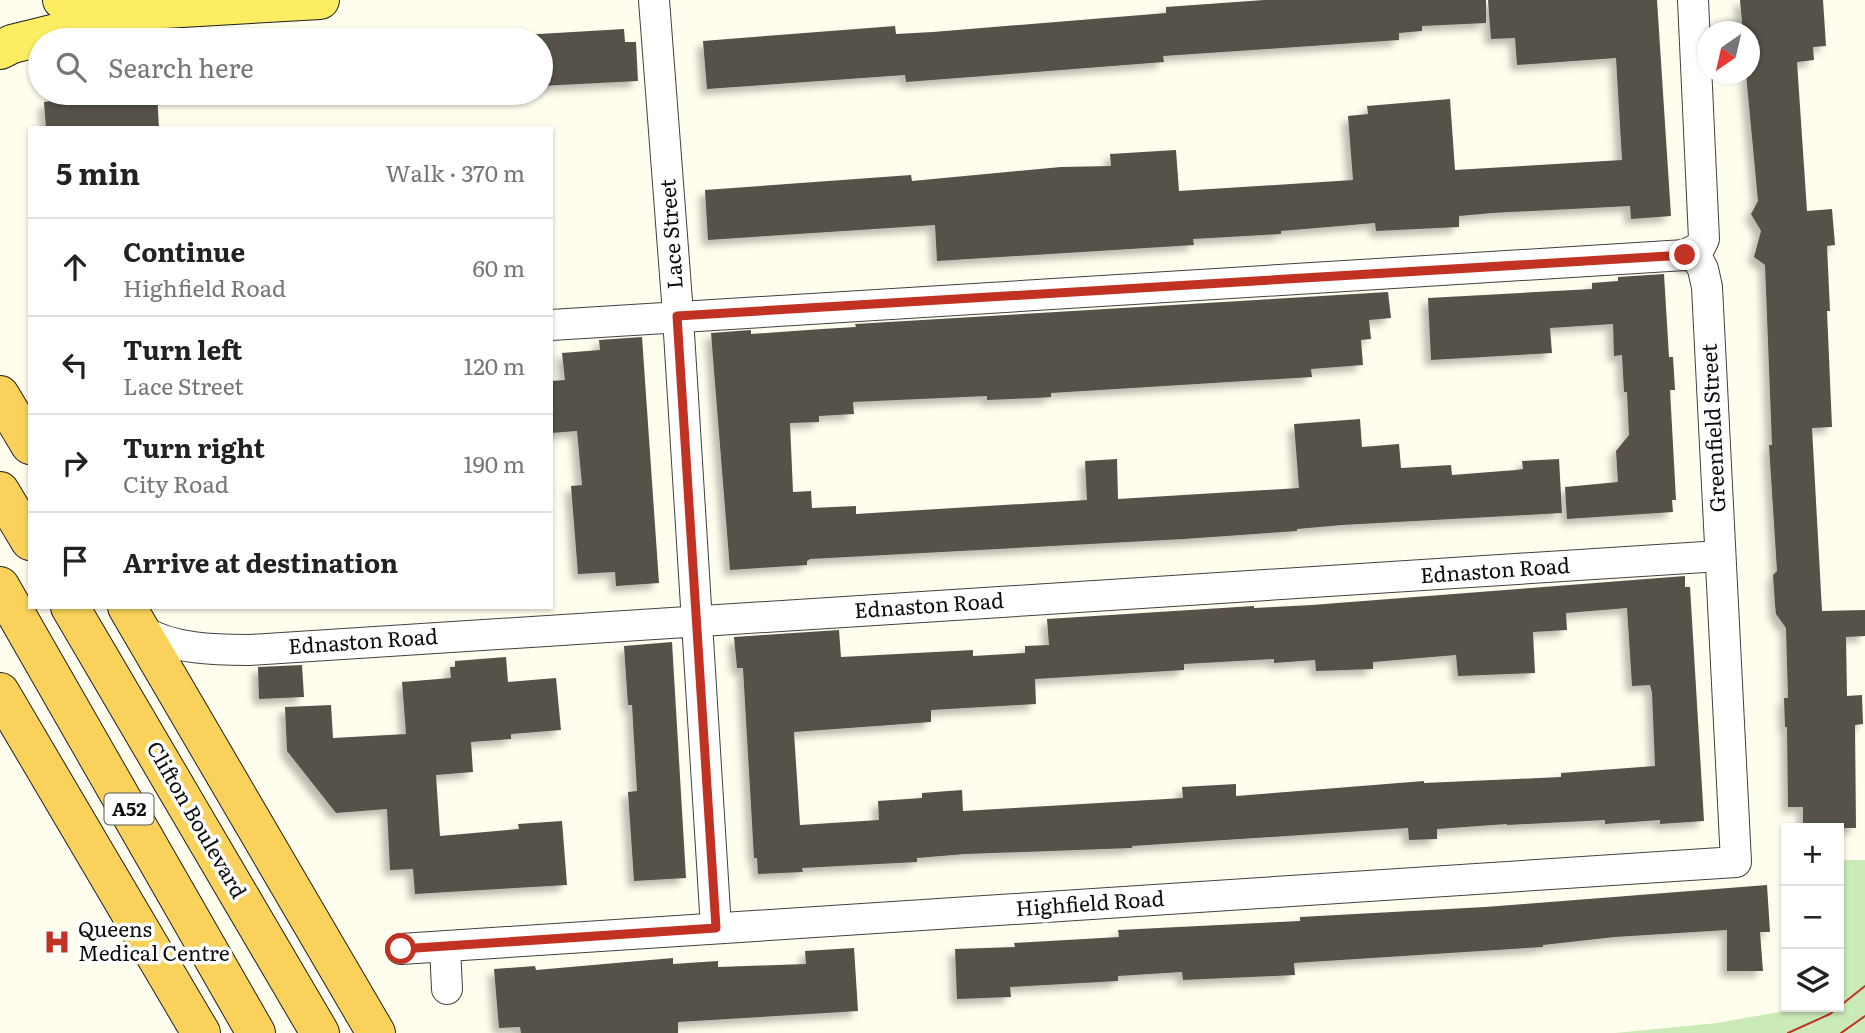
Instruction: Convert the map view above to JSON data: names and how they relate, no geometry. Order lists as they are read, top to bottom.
{
  "streets": {
    "highway": ["A52", "Clifton Boulevard"],
    "street": [
      "Lace Street",
      "Greenfield Street",
      "Ednaston Road",
      "Highfield Road"
    ]
  },
  "crossings": [
    ["Lace Street", "Ednaston Road"],
    ["Lace Street", "Highfield Road"],
    ["Greenfield Street", "Ednaston Road"],
    ["Greenfield Street", "Highfield Road"]
  ],
  "places": {
    "hospital": ["Queens Medical Centre"]
  },
  "north": "bottom left",
  "page": {
    "search": "Search here",
    "heading": ["5 min", "Walk · 370 m"],
    "list": [
      ["Continue", "Highfield Road", "60 m"],
      ["Turn left", "Lace Street", "120 m"],
      ["Turn right", "City Road", "190 m"],
      "Arrive at destination"
    ],
    "map_buttons": ["+", "−"]
  }
}
